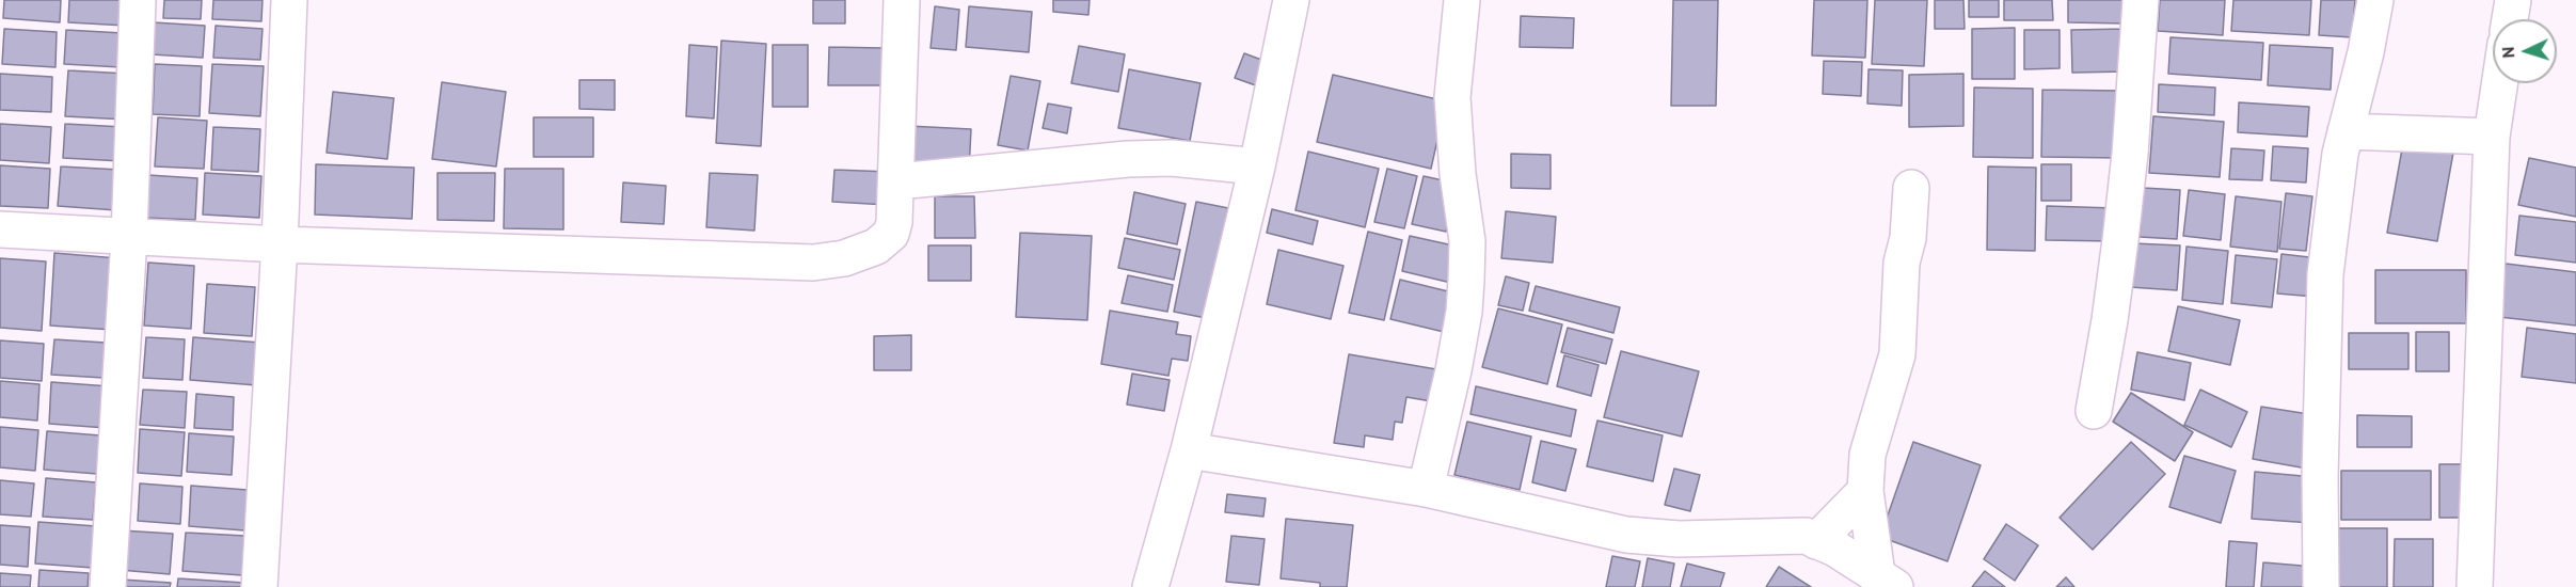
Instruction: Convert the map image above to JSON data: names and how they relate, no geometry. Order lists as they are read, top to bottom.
{
  "north": "left"
}
